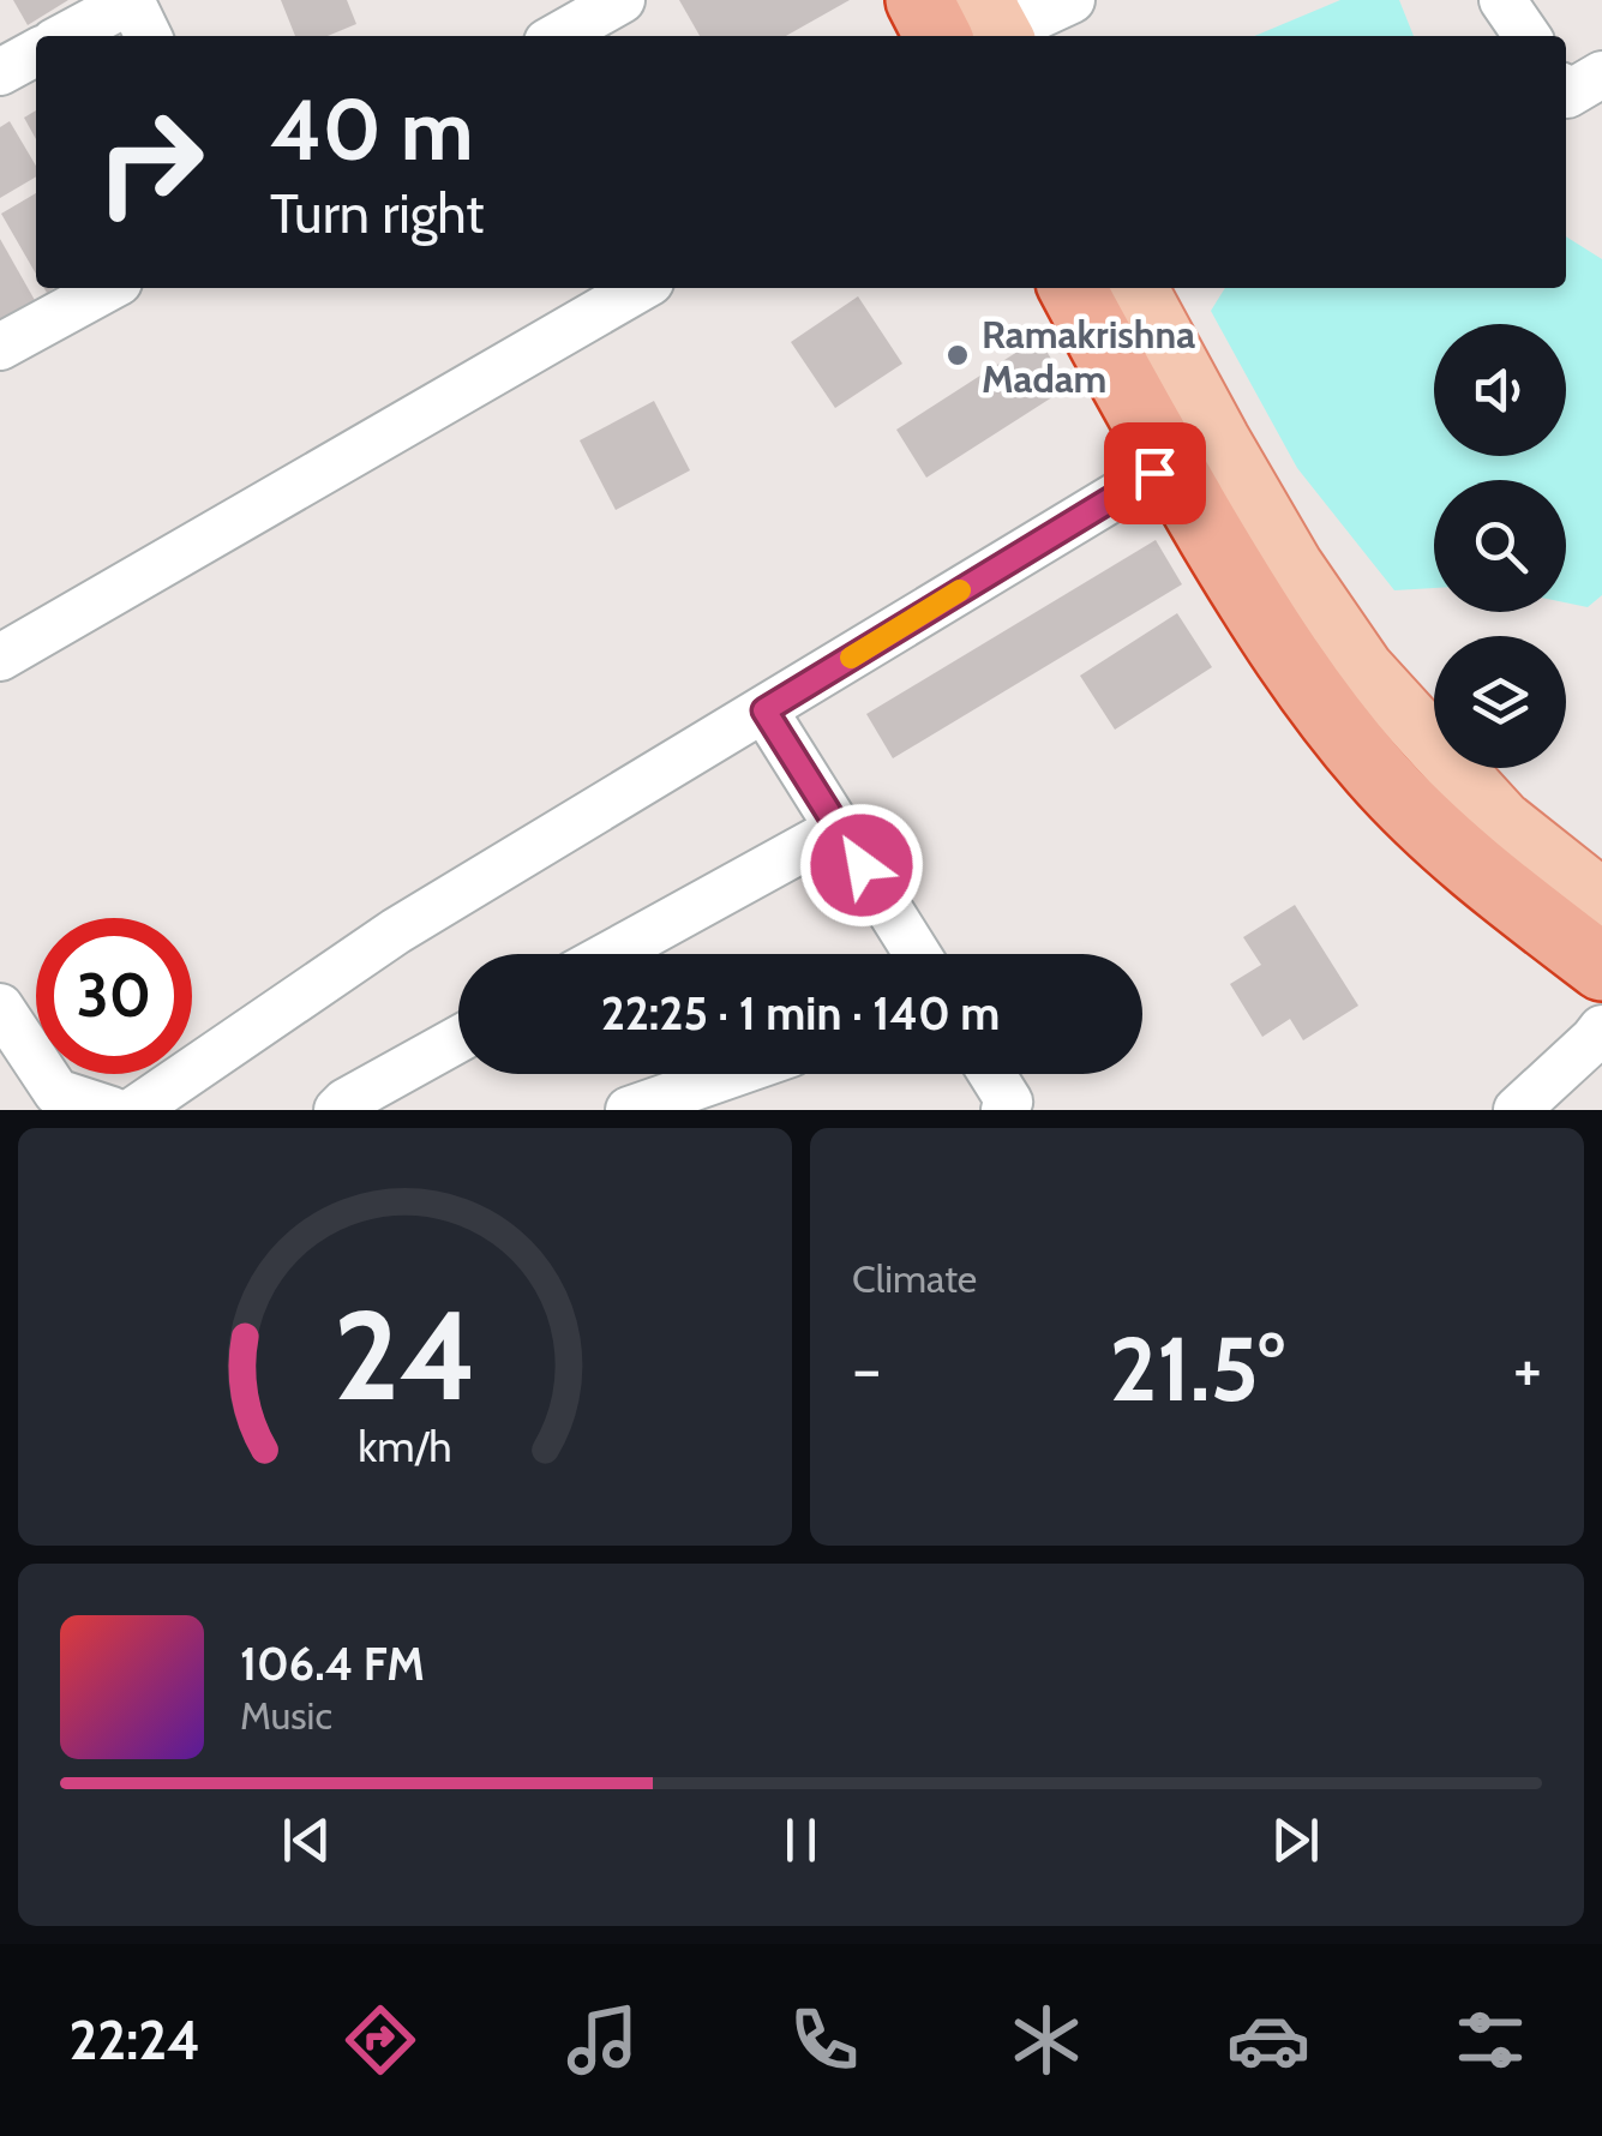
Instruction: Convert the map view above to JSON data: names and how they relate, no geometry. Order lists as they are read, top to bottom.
{
  "places": ["Ramakrishna Madam"],
  "page": {
    "turn": ["40 m", "Turn right"],
    "limit": "30",
    "trip": "22:25 · 1 min · 140 m",
    "tile": "Climate",
    "heat": ["−", "21.5°", "+"],
    "song": ["106.4 FM", "Music"],
    "tabs": "22:24",
    "gauge": ["24", "km/h"]
  }
}
